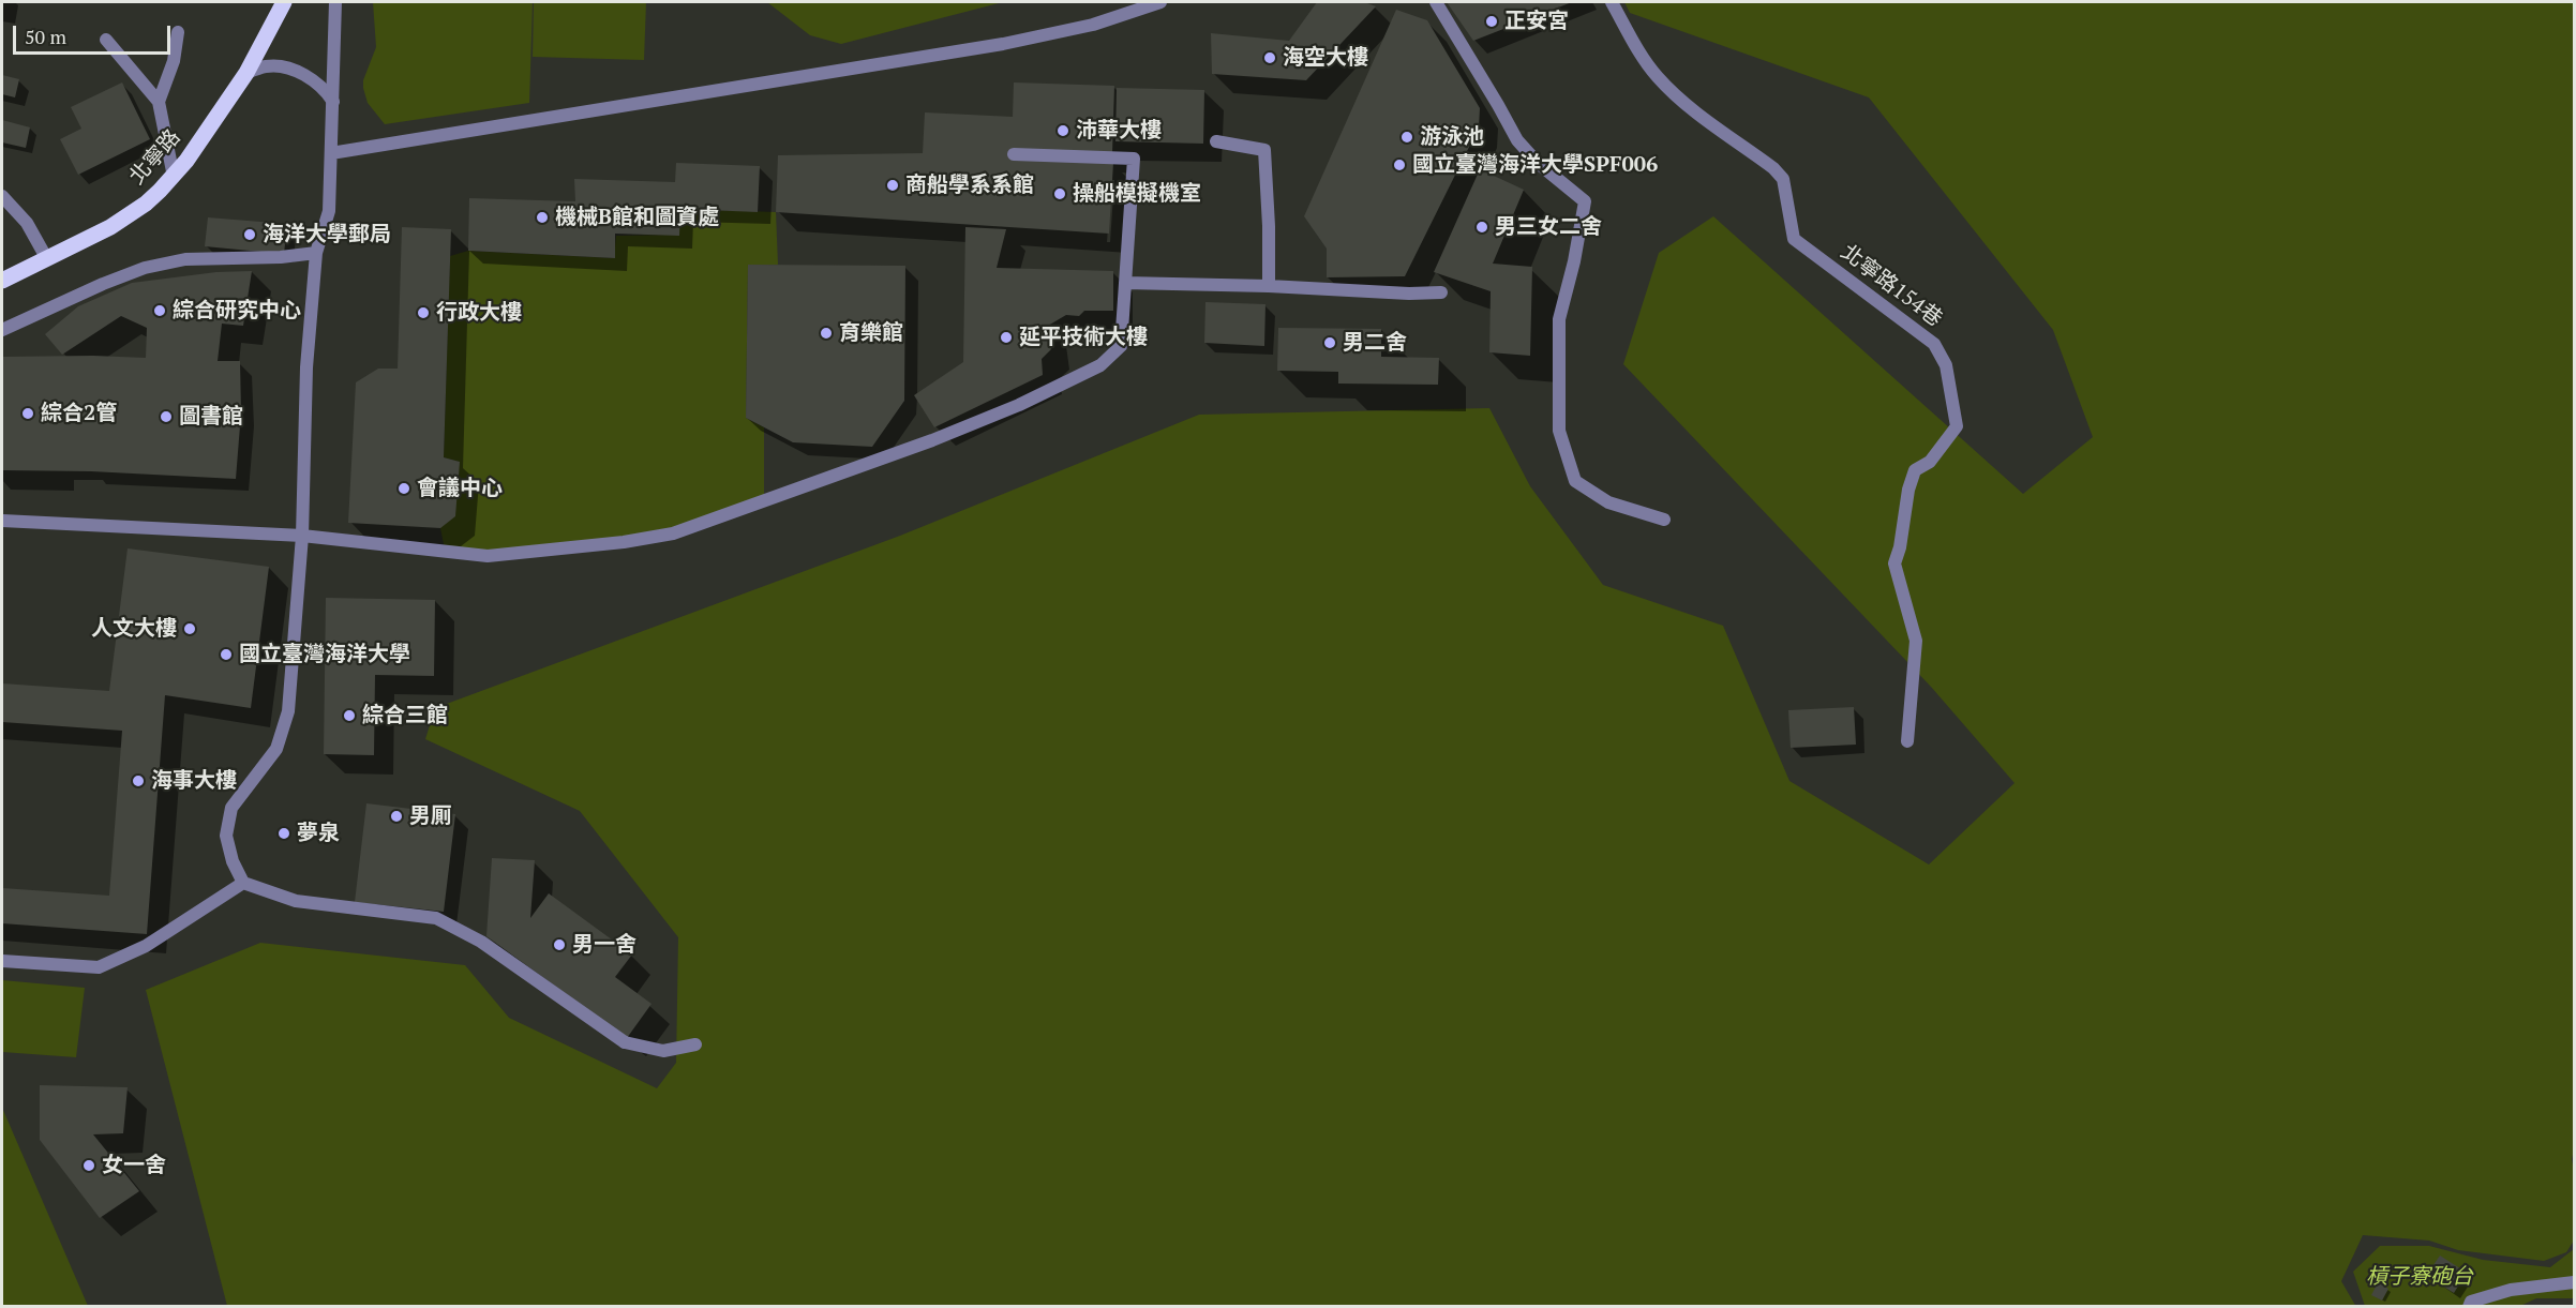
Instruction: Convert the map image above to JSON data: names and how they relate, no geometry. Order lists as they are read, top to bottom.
{
  "streets": {
    "main road": ["北寧路"],
    "street": ["北寧路154巷"]
  },
  "parks": ["槓子寮砲台"],
  "places": [
    "正安宮",
    "海空大樓",
    "沛華大樓",
    "游泳池",
    "國立臺灣海洋大學SPF006",
    "商船學系系館",
    "操船模擬機室",
    "機械B館和圖資處",
    "男三女二舍",
    "海洋大學郵局",
    "綜合研究中心",
    "行政大樓",
    "育樂館",
    "延平技術大樓",
    "男二舍",
    "綜合2管",
    "圖書館",
    "會議中心",
    "人文大樓",
    "國立臺灣海洋大學",
    "綜合三館",
    "海事大樓",
    "男厠",
    "夢泉",
    "男一舍",
    "女一舍"
  ],
  "scale_bar": "50 m"
}
